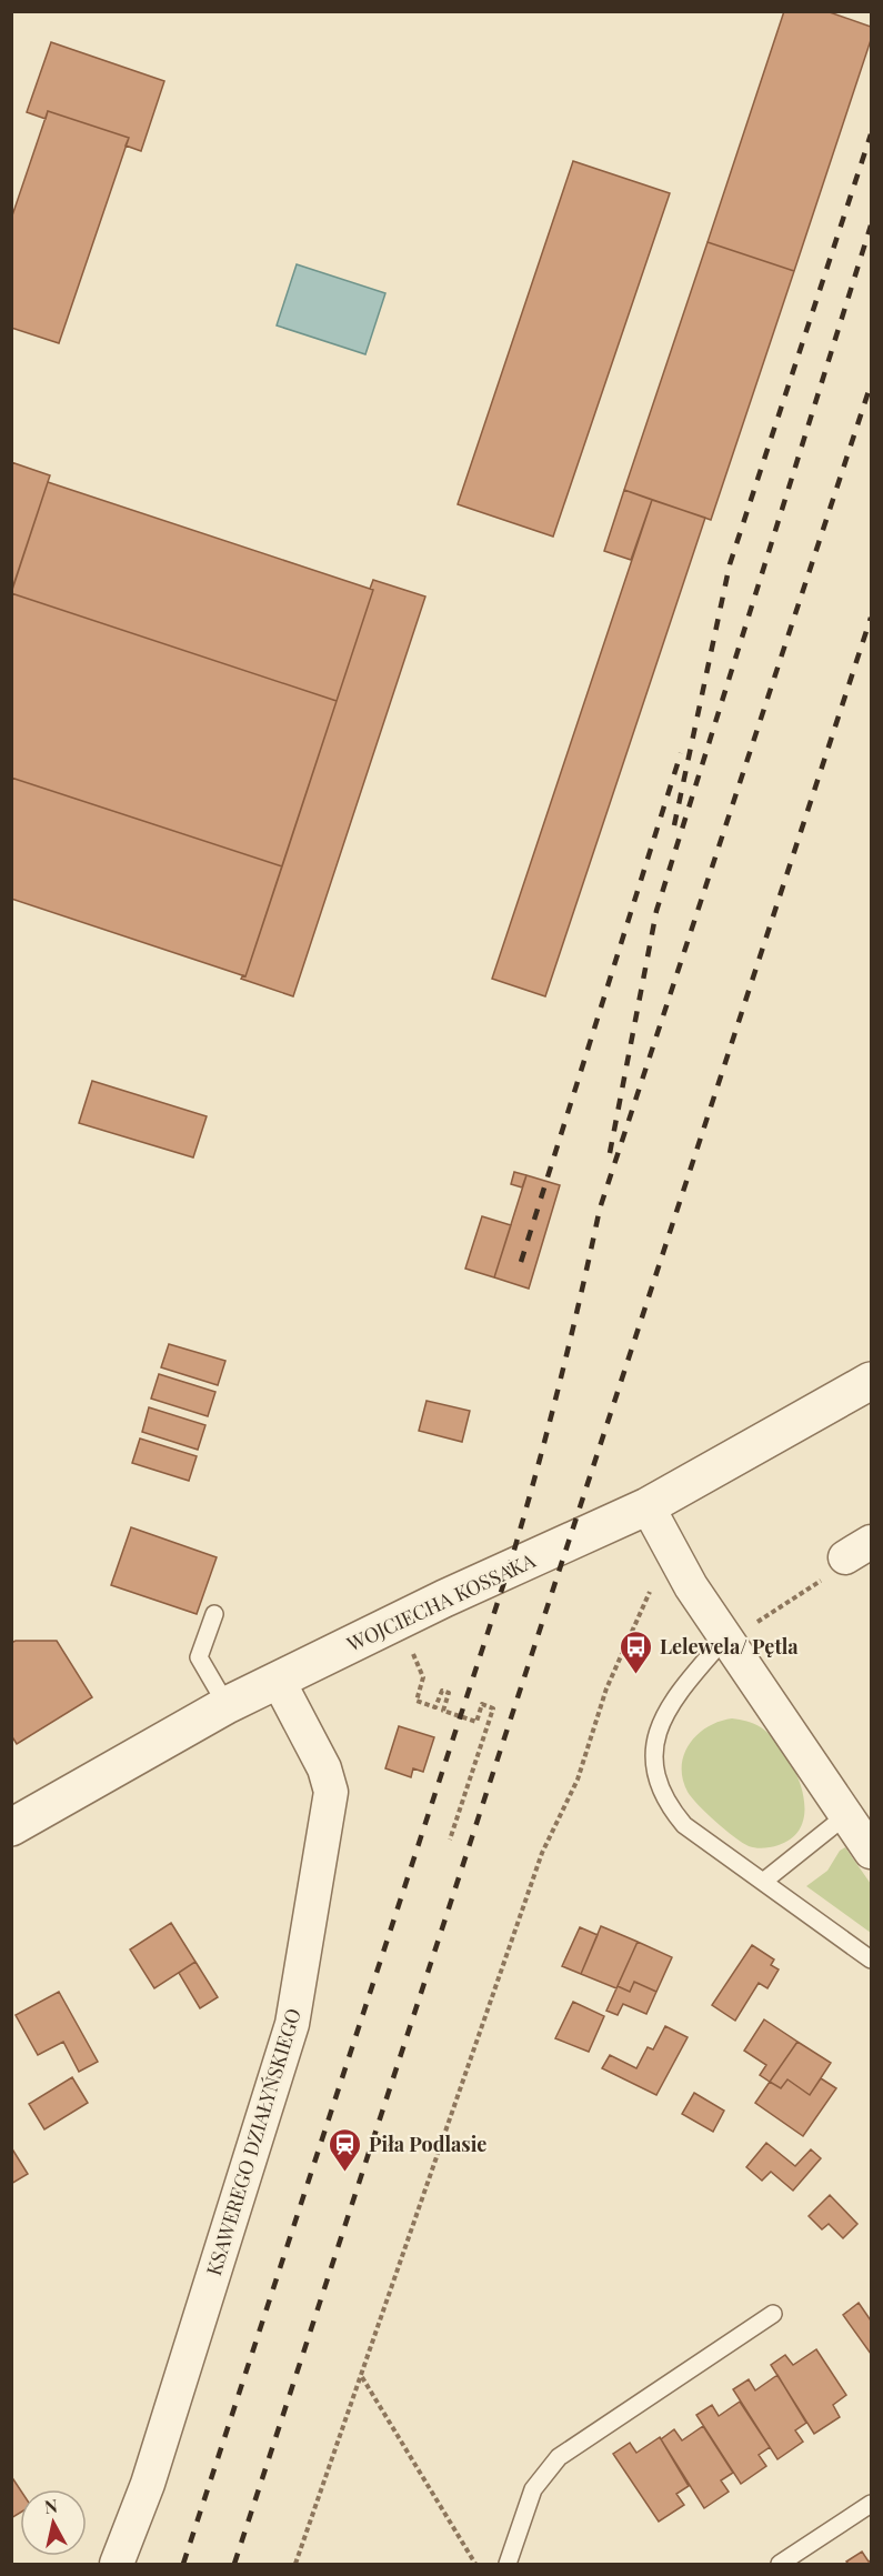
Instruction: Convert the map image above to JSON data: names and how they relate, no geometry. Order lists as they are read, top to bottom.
{
  "streets": {
    "street": ["WOJCIECHA KOSSAKA", "KSAWEREGO DZIAŁYŃSKIEGO"]
  },
  "crossings": [
    ["WOJCIECHA KOSSAKA", "KSAWEREGO DZIAŁYŃSKIEGO"]
  ],
  "places": {
    "bus stop": ["Lelewela/ Pętla"],
    "station": ["Piła Podlasie"]
  },
  "north": "top"
}
